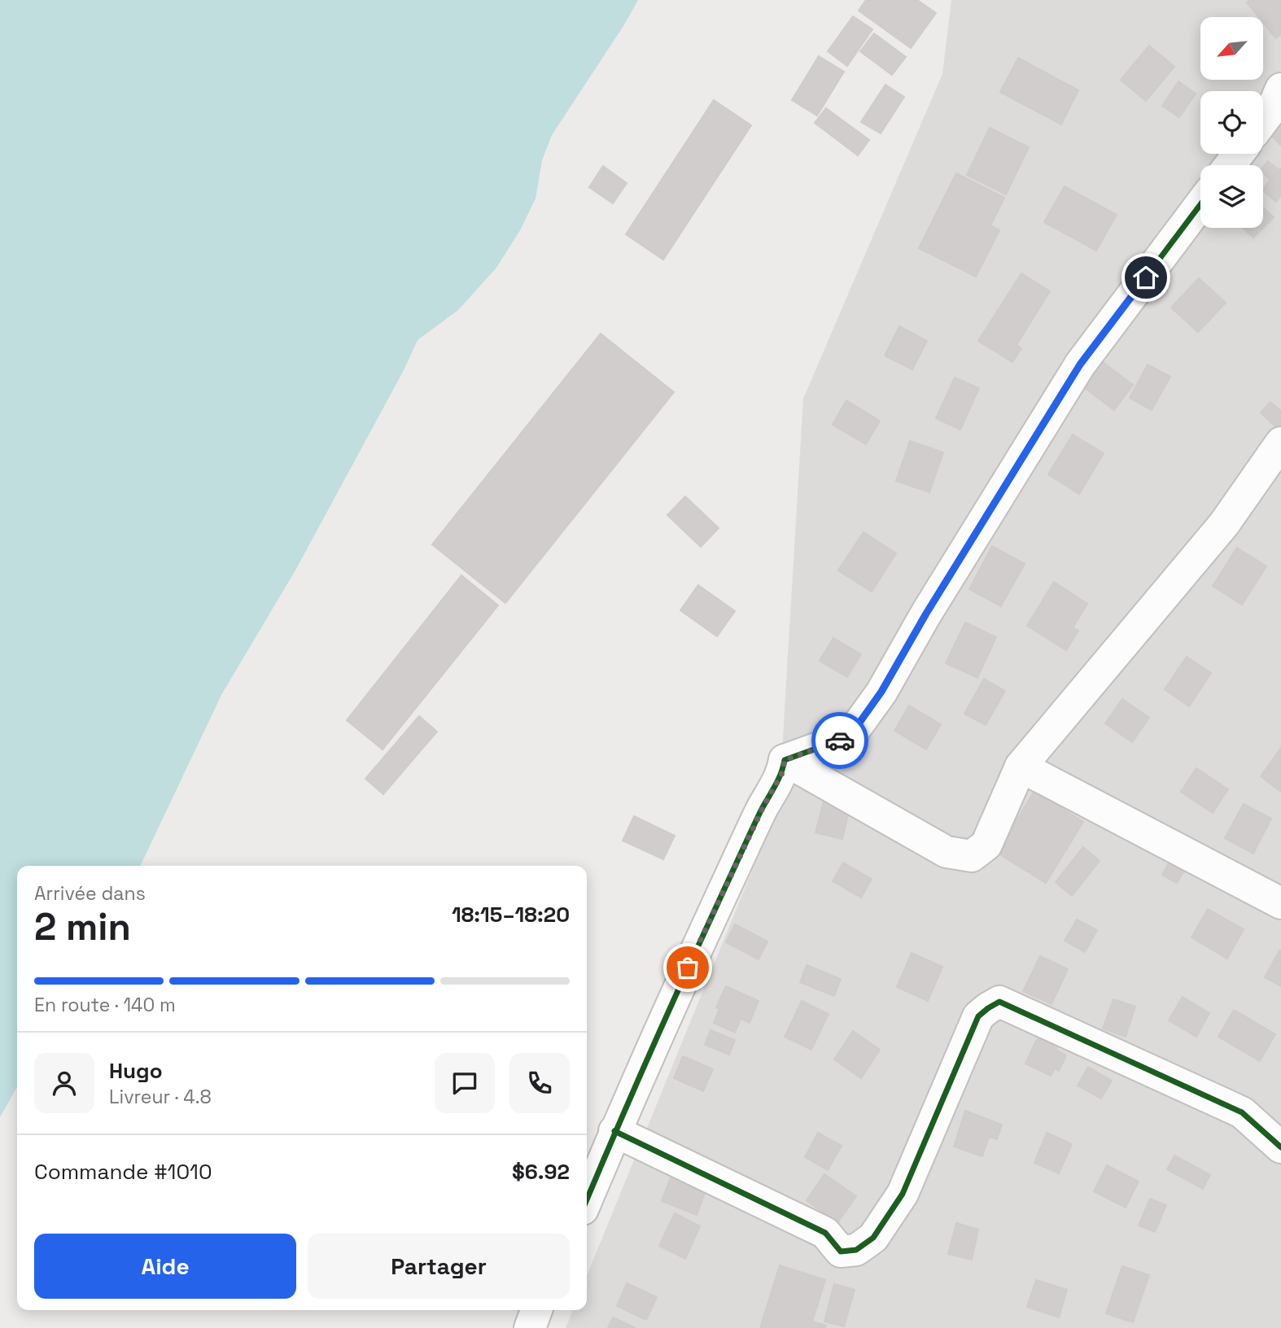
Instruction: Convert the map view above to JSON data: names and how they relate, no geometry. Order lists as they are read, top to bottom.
{
  "north": "bottom left",
  "page": {
    "heading": ["2 min", "Arrivée dans", "18:15–18:20"],
    "panel": [
      "Hugo",
      "Livreur · 4.8",
      "Commande #1010",
      "$6.92"
    ],
    "bar": "En route · 140 m",
    "buttons": ["Aide", "Partager"]
  }
}
